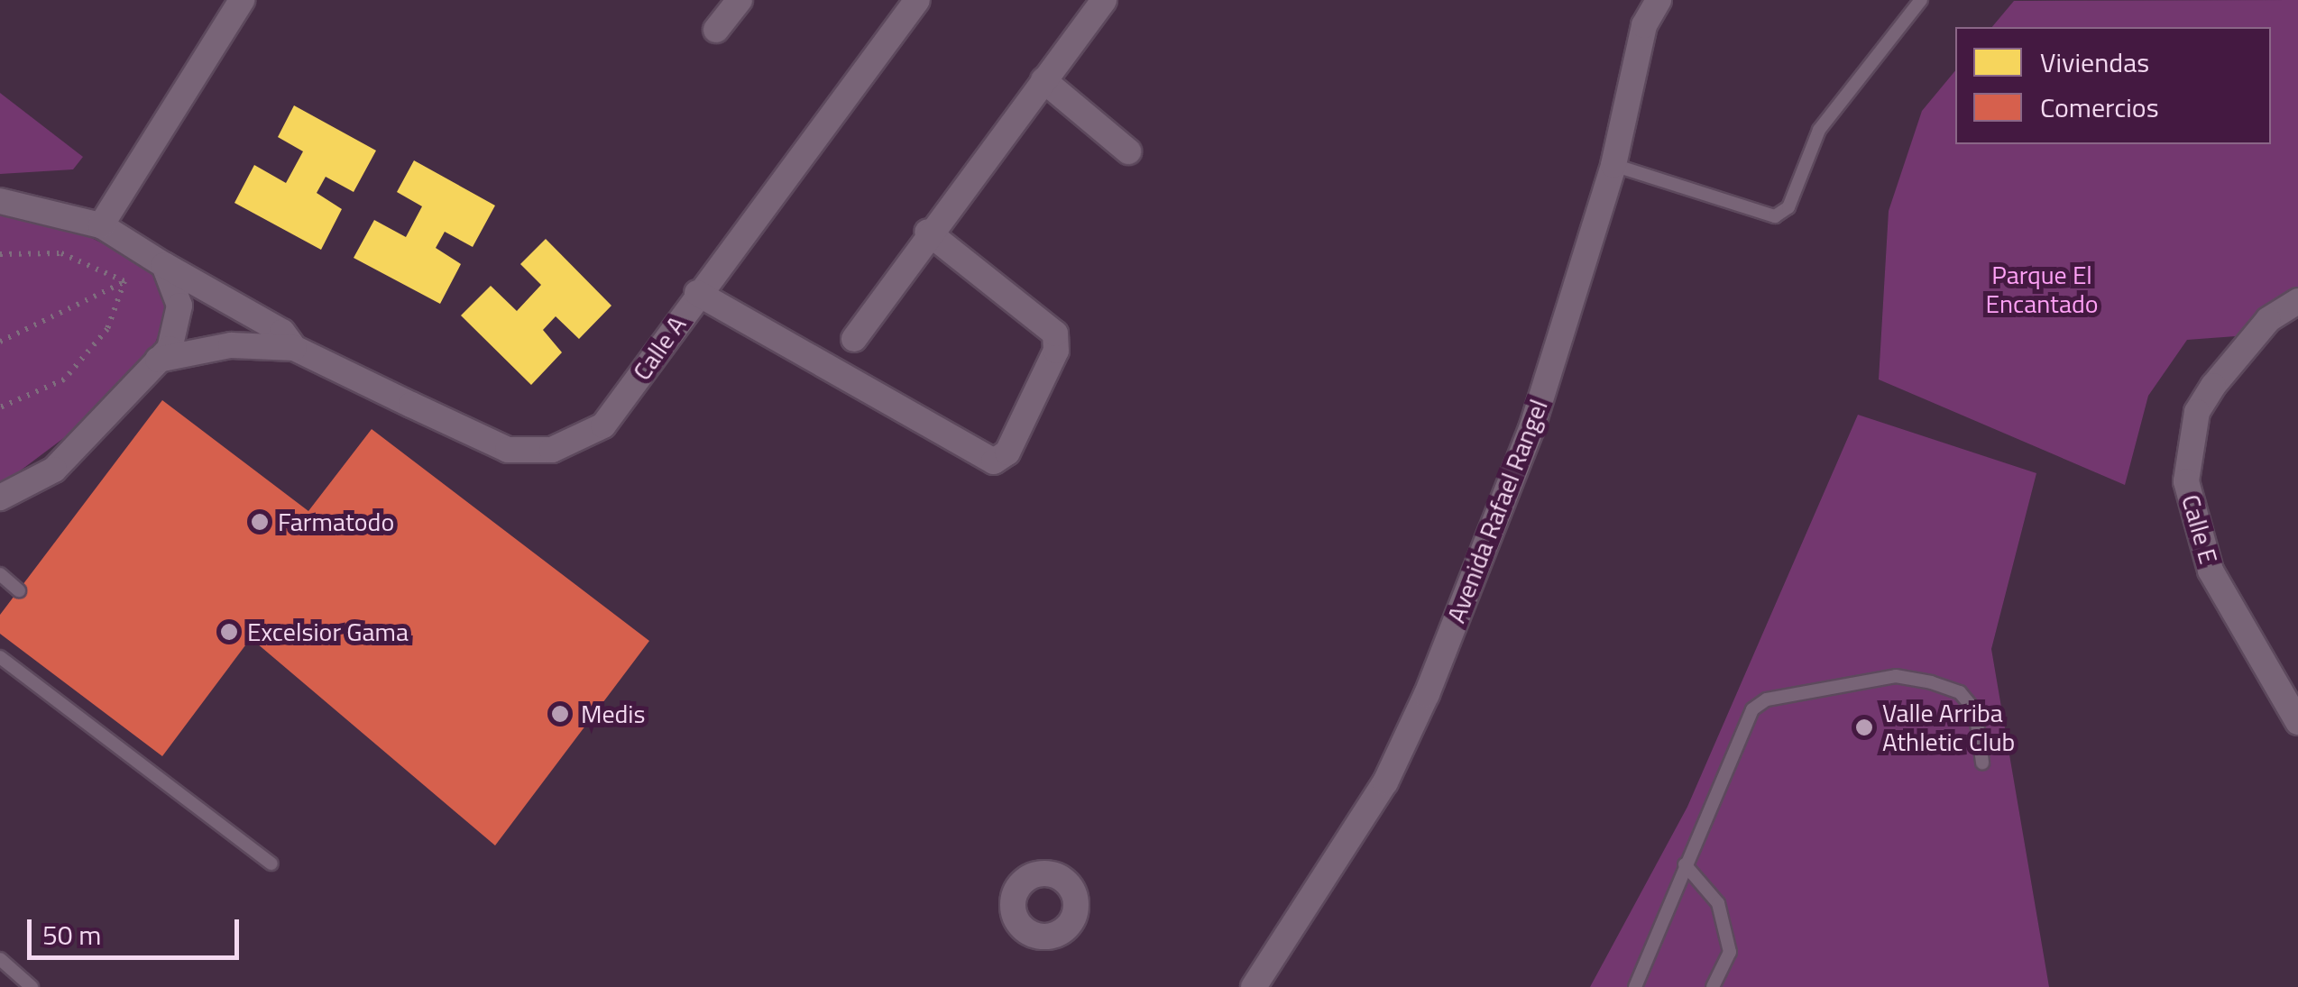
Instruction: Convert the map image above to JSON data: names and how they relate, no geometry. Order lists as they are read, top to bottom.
{
  "streets": {
    "street": ["Calle A", "Avenida Rafael Rangel", "Calle E"]
  },
  "parks": ["Parque El Encantado"],
  "places": [
    "Farmatodo",
    "Excelsior Gama",
    "Medis",
    "Valle Arriba Athletic Club"
  ],
  "legend": ["Viviendas", "Comercios"],
  "scale_bar": "50 m"
}
